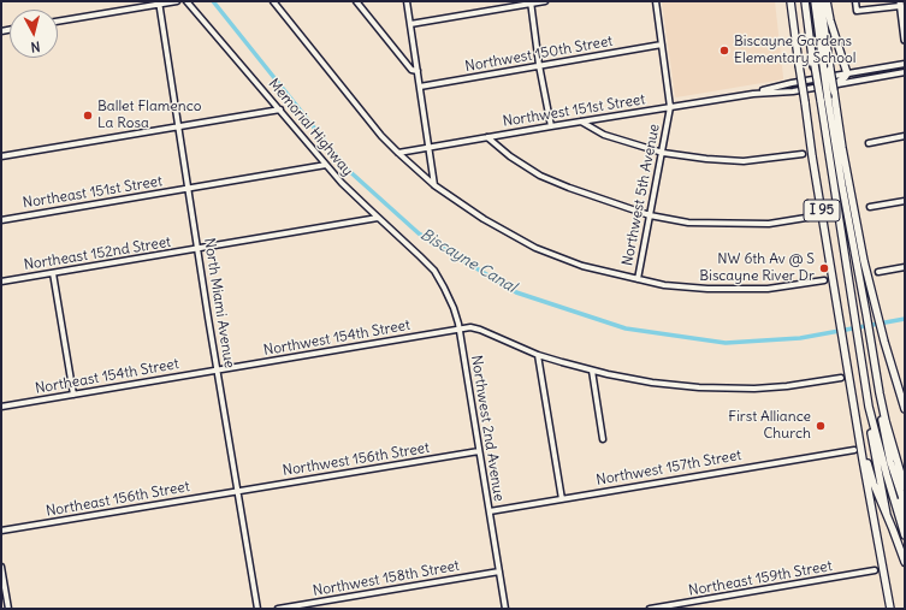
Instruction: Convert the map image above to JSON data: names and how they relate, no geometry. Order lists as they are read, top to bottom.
{
  "streets": {
    "highway": ["I 95"],
    "street": [
      "Northwest 150th Street",
      "Northwest 151st Street",
      "Memorial Highway",
      "Northeast 151st Street",
      "Northwest 5th Avenue",
      "Northeast 152nd Street",
      "North Miami Avenue",
      "Northwest 154th Street",
      "Northeast 154th Street",
      "Northwest 2nd Avenue",
      "Northwest 156th Street",
      "Northwest 157th Street",
      "Northeast 156th Street",
      "Northwest 158th Street",
      "Northeast 159th Street"
    ]
  },
  "crossings": [
    ["Northwest 150th Street", "Northwest 5th Avenue"],
    ["Northwest 151st Street", "Northwest 5th Avenue"],
    ["Northwest 151st Street", "I 95"],
    ["Memorial Highway", "Northeast 152nd Street"],
    ["Memorial Highway", "Northwest 2nd Avenue"],
    ["Northeast 151st Street", "North Miami Avenue"],
    ["Northeast 152nd Street", "North Miami Avenue"],
    ["North Miami Avenue", "Northwest 154th Street"],
    ["North Miami Avenue", "Northeast 154th Street"],
    ["North Miami Avenue", "Northwest 156th Street"],
    ["North Miami Avenue", "Northeast 156th Street"],
    ["Northwest 154th Street", "Northeast 154th Street"],
    ["Northwest 154th Street", "Northwest 2nd Avenue"],
    ["Northwest 2nd Avenue", "Northwest 156th Street"],
    ["Northwest 2nd Avenue", "Northwest 157th Street"],
    ["Northwest 2nd Avenue", "Northwest 158th Street"],
    ["Northwest 156th Street", "Northeast 156th Street"]
  ],
  "water": ["Biscayne Canal"],
  "places": [
    "Biscayne Gardens Elementary School",
    "Ballet Flamenco La Rosa",
    "NW 6th Av @ S Biscayne River Dr",
    "First Alliance Church"
  ],
  "north": "bottom"
}
